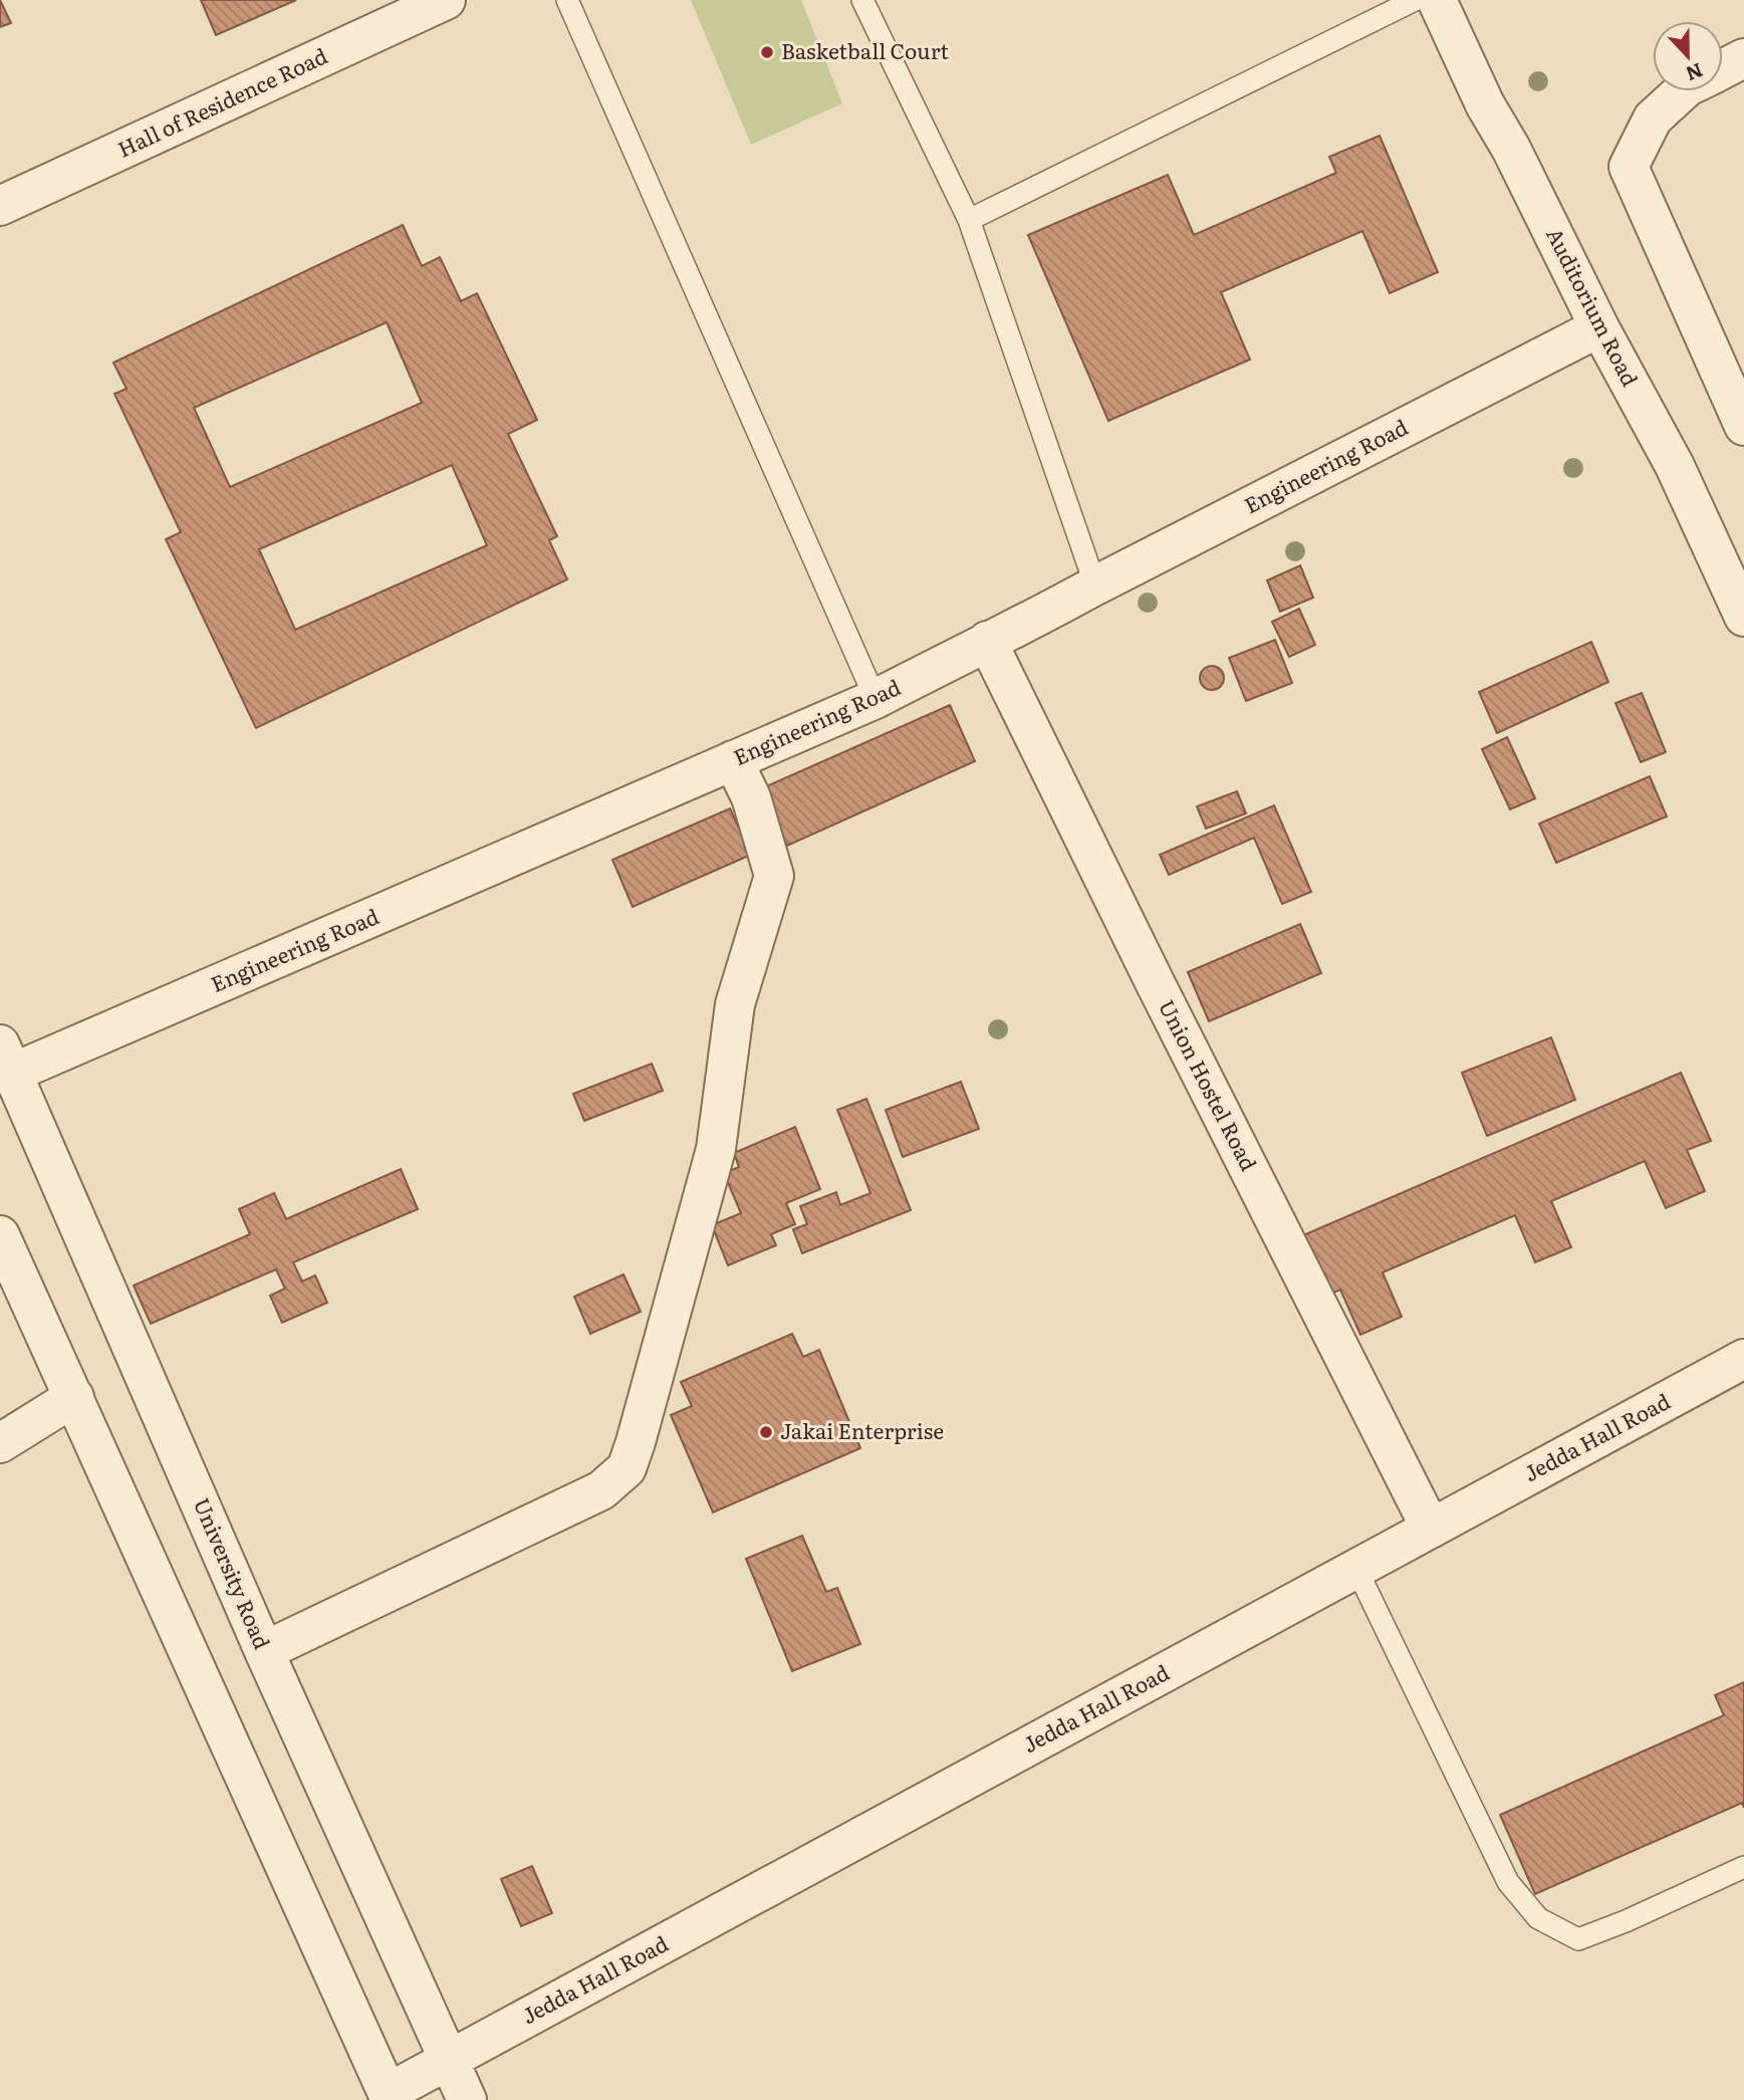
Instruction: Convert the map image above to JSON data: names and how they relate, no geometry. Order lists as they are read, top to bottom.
{
  "streets": {
    "street": [
      "Hall of Residence Road",
      "Auditorium Road",
      "Engineering Road",
      "Union Hostel Road",
      "Jedda Hall Road",
      "University Road"
    ]
  },
  "crossings": [
    ["Auditorium Road", "Engineering Road"],
    ["Engineering Road", "Union Hostel Road"],
    ["Engineering Road", "University Road"],
    ["Union Hostel Road", "Jedda Hall Road"],
    ["Jedda Hall Road", "University Road"]
  ],
  "places": ["Basketball Court", "Jakai Enterprise"],
  "north": "bottom"
}
